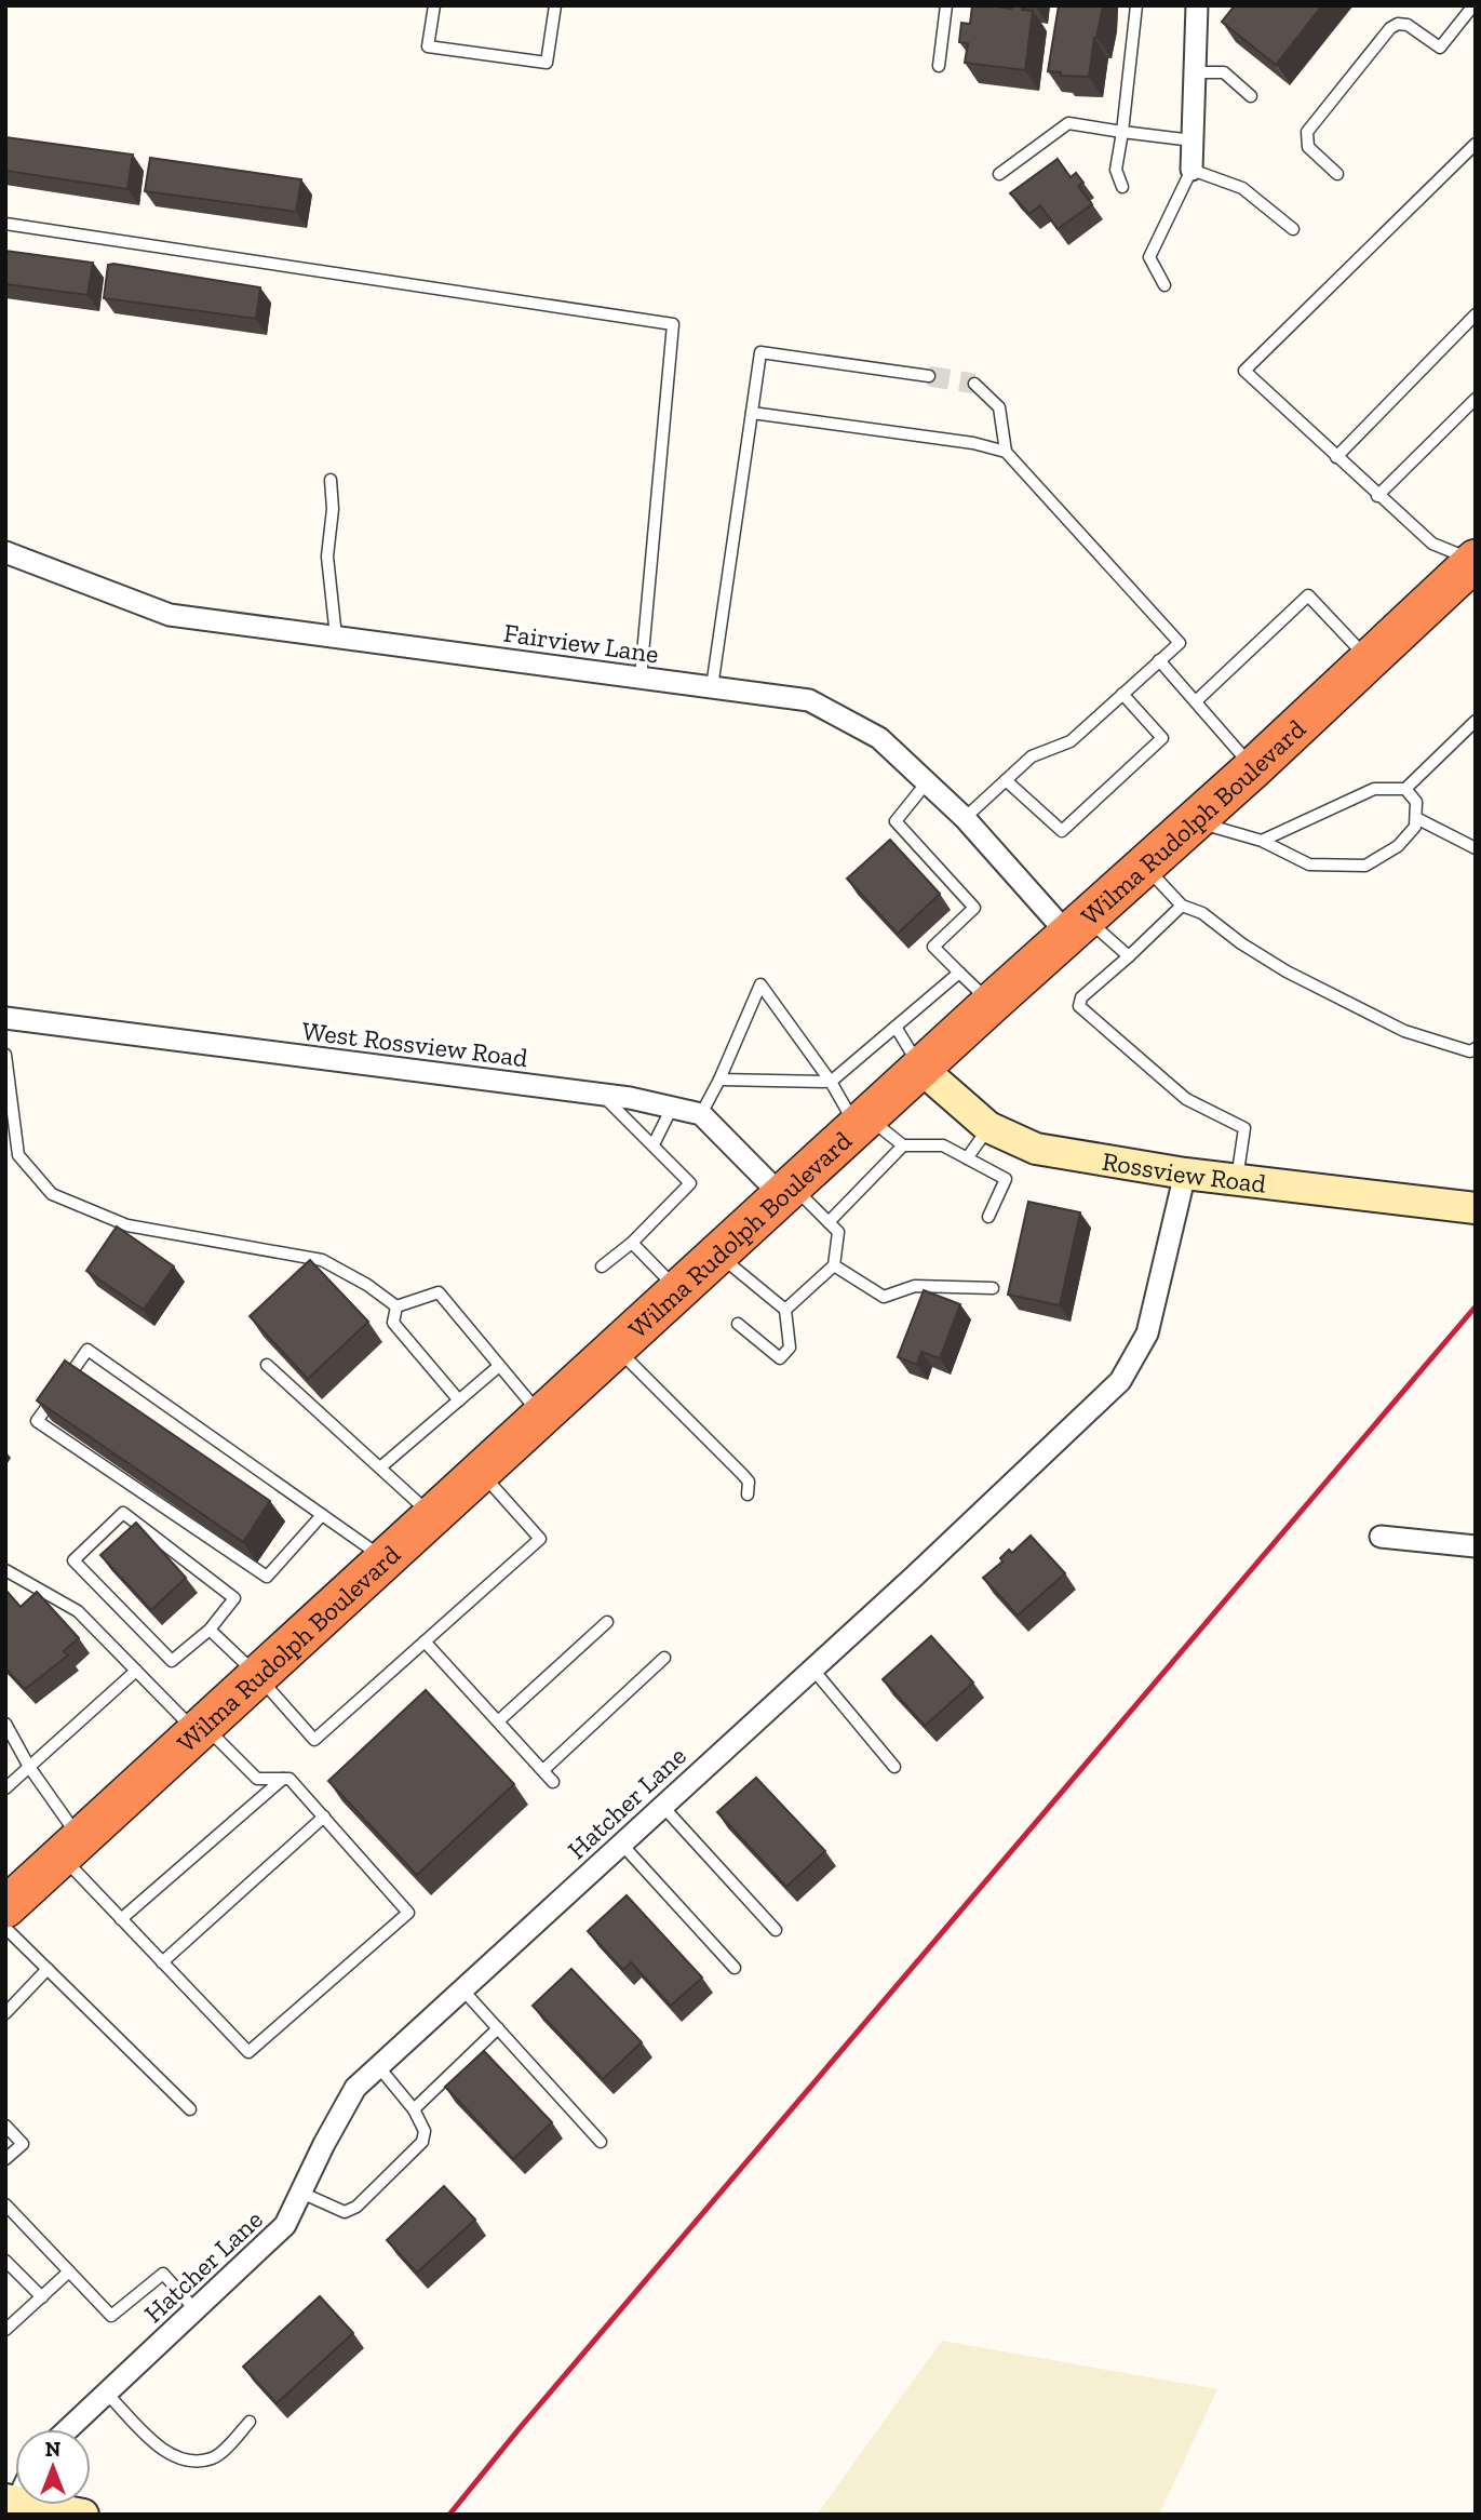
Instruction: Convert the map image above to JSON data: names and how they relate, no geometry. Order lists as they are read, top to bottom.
{
  "streets": {
    "highway": ["Wilma Rudolph Boulevard"],
    "street": [
      "Fairview Lane",
      "West Rossview Road",
      "Rossview Road",
      "Hatcher Lane"
    ]
  },
  "crossings": [
    ["Fairview Lane", "Wilma Rudolph Boulevard"],
    ["Wilma Rudolph Boulevard", "Rossview Road"],
    ["Rossview Road", "Hatcher Lane"]
  ],
  "north": "top"
}
